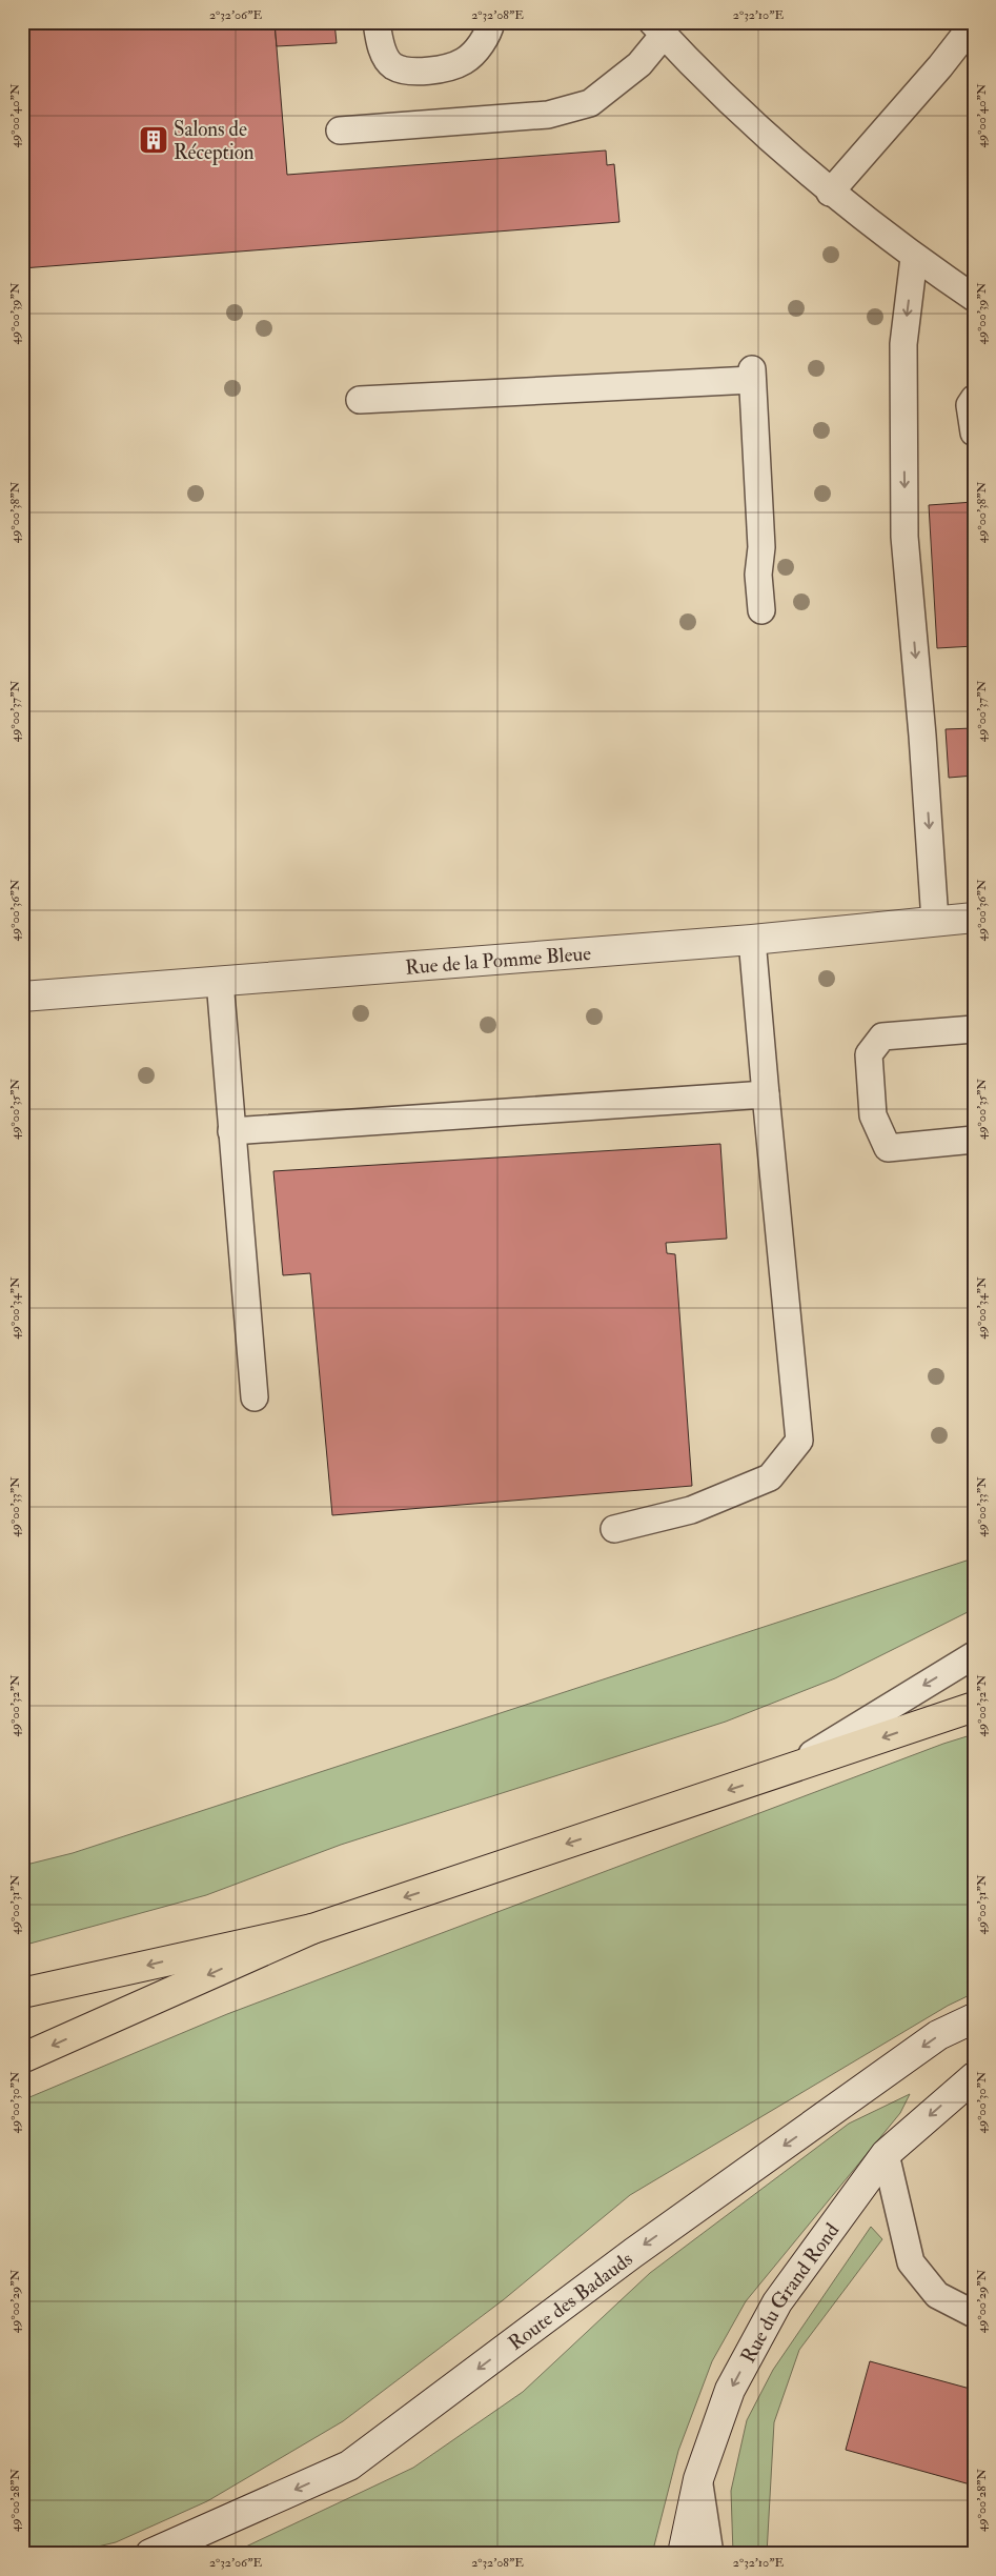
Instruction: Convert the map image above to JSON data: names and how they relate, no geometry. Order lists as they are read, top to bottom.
{
  "streets": {
    "main road": ["Rue de la Pomme Bleue", "Rue du Grand Rond", "Route des Badauds"]
  },
  "one_way": ["Rue du Grand Rond", "Route des Badauds"],
  "places": {
    "building": ["Salons de Réception"]
  },
  "coordinates": [
    "2°32'06\"E",
    "2°32'08\"E",
    "2°32'10\"E",
    "49°00'40\"N",
    "49°00'39\"N",
    "49°00'38\"N",
    "49°00'37\"N",
    "49°00'36\"N",
    "49°00'35\"N",
    "49°00'34\"N",
    "49°00'33\"N",
    "49°00'32\"N",
    "49°00'31\"N",
    "49°00'30\"N",
    "49°00'29\"N",
    "49°00'28\"N"
  ]
}
